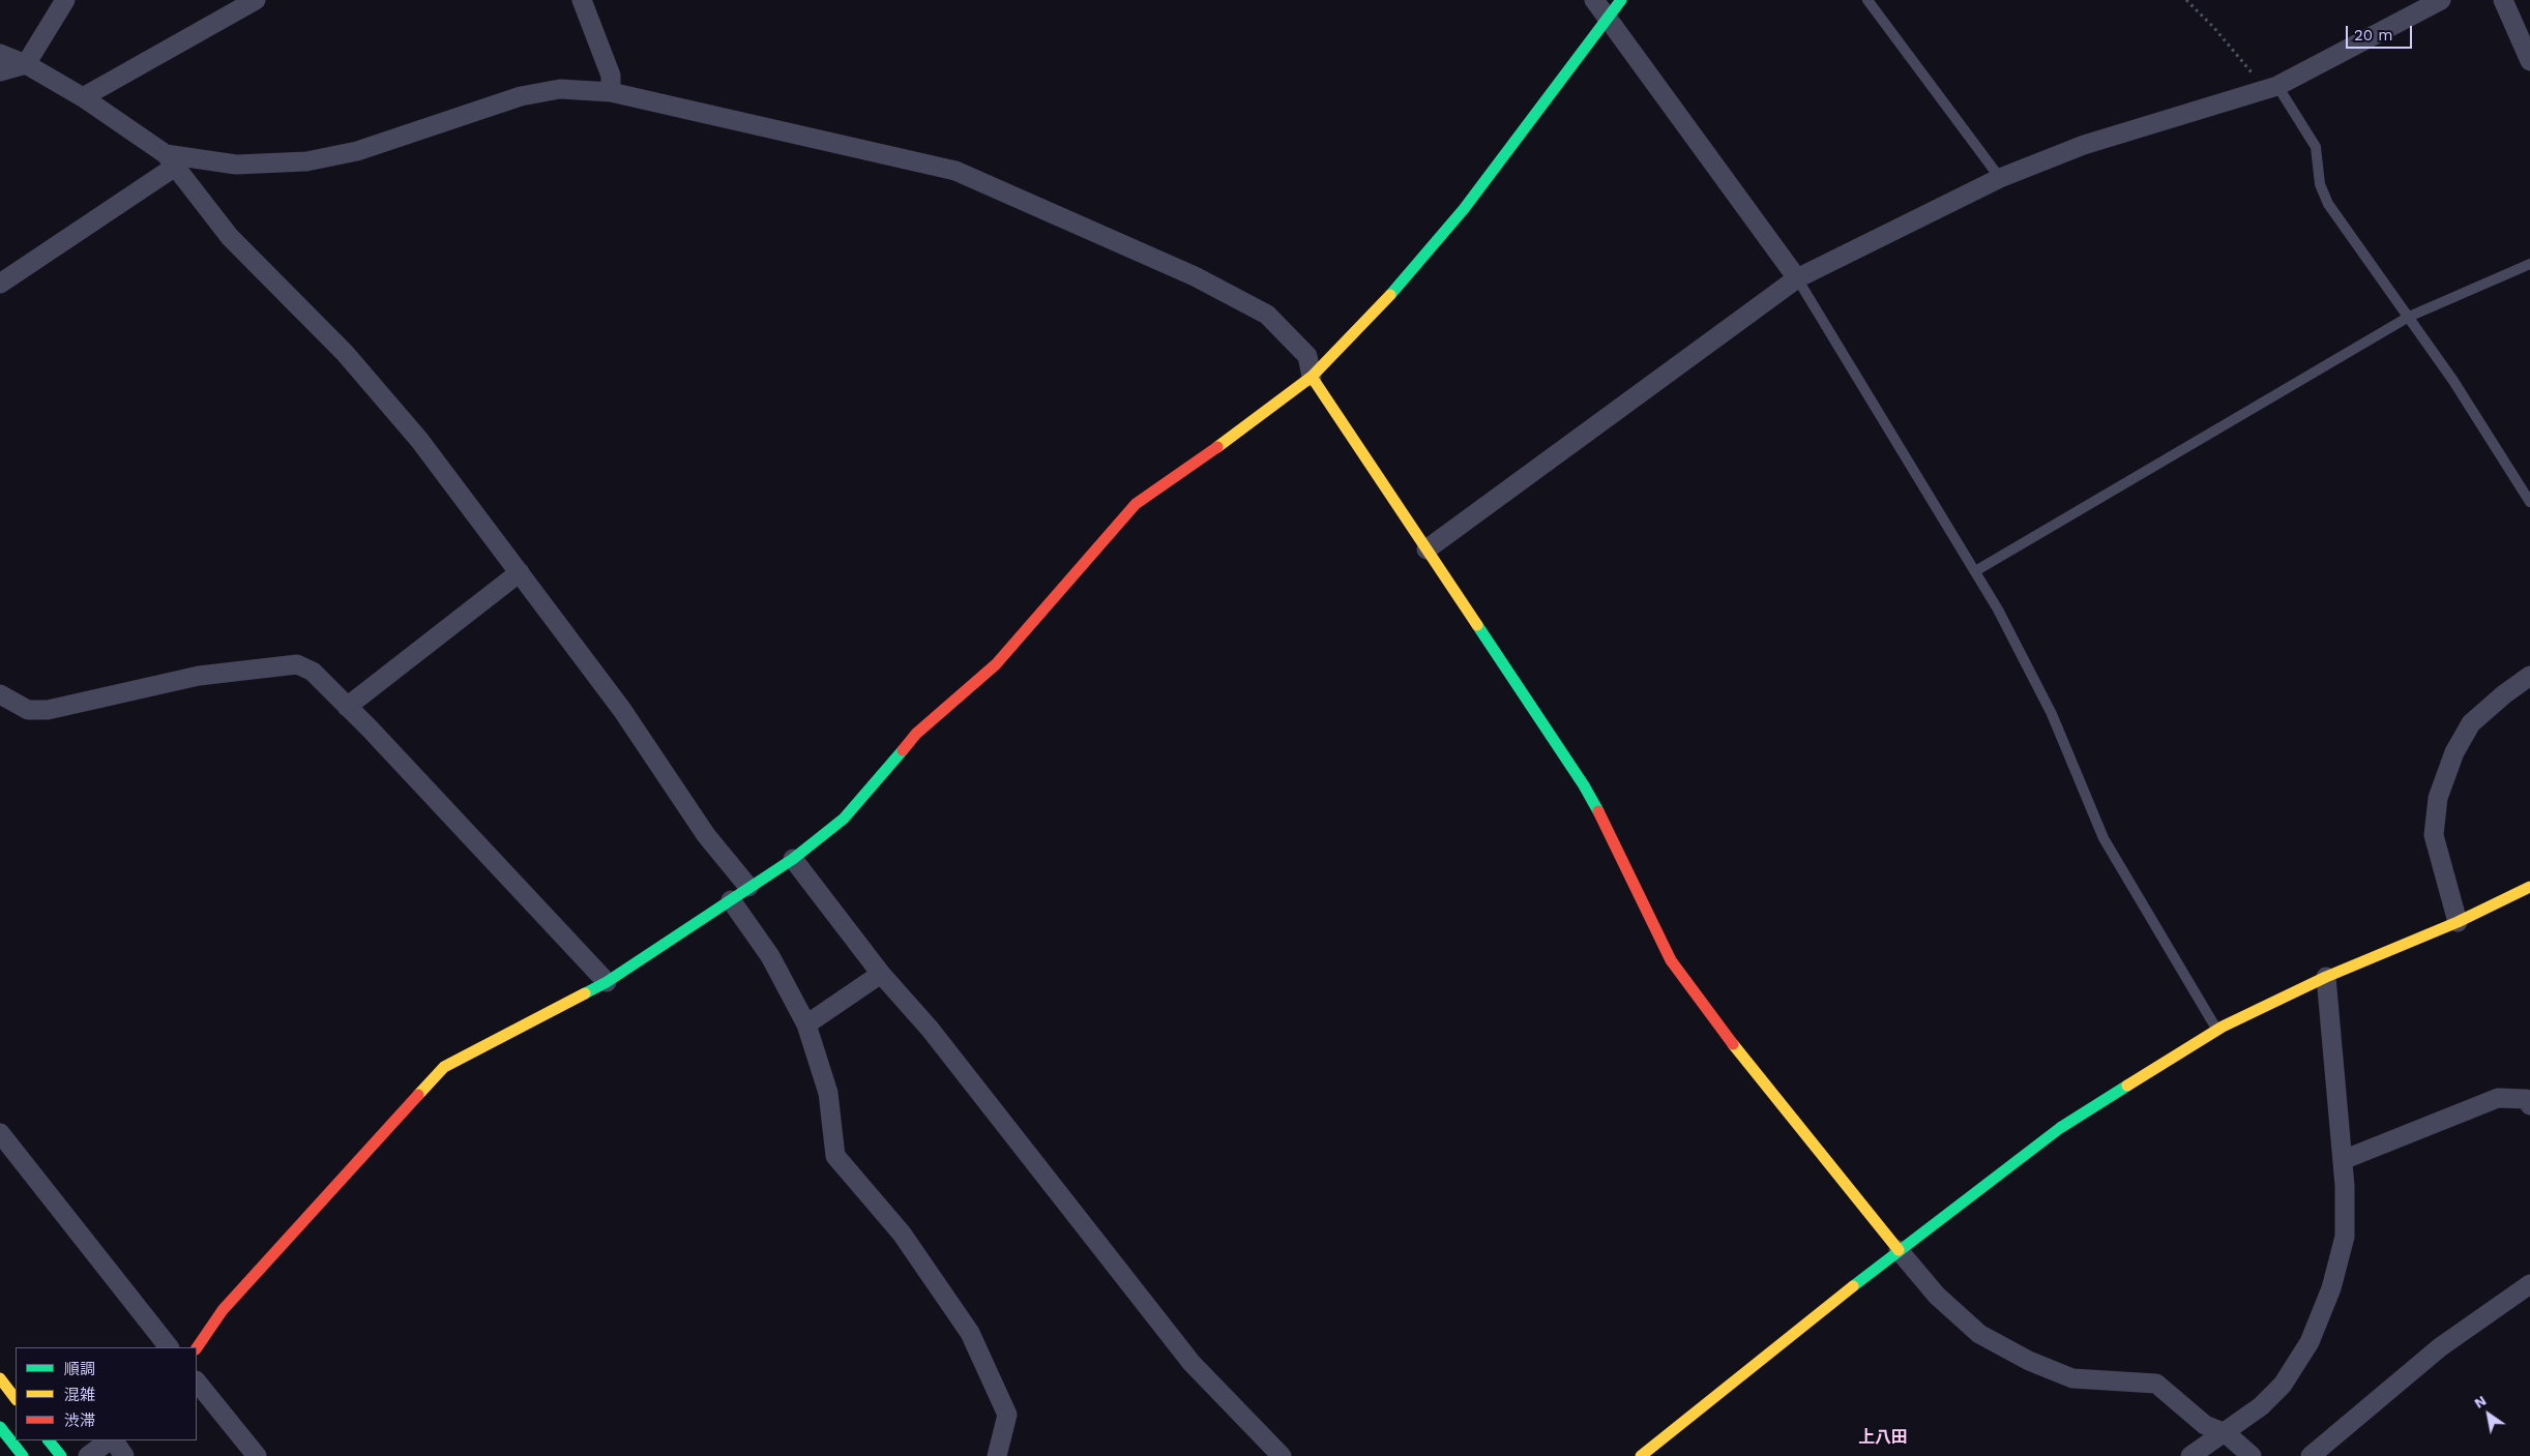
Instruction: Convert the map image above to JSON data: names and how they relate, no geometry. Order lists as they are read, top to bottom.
{
  "districts": ["上八田"],
  "legend": ["順調", "混雑", "渋滞"],
  "scale_bar": "20 m",
  "north": "top left"
}
